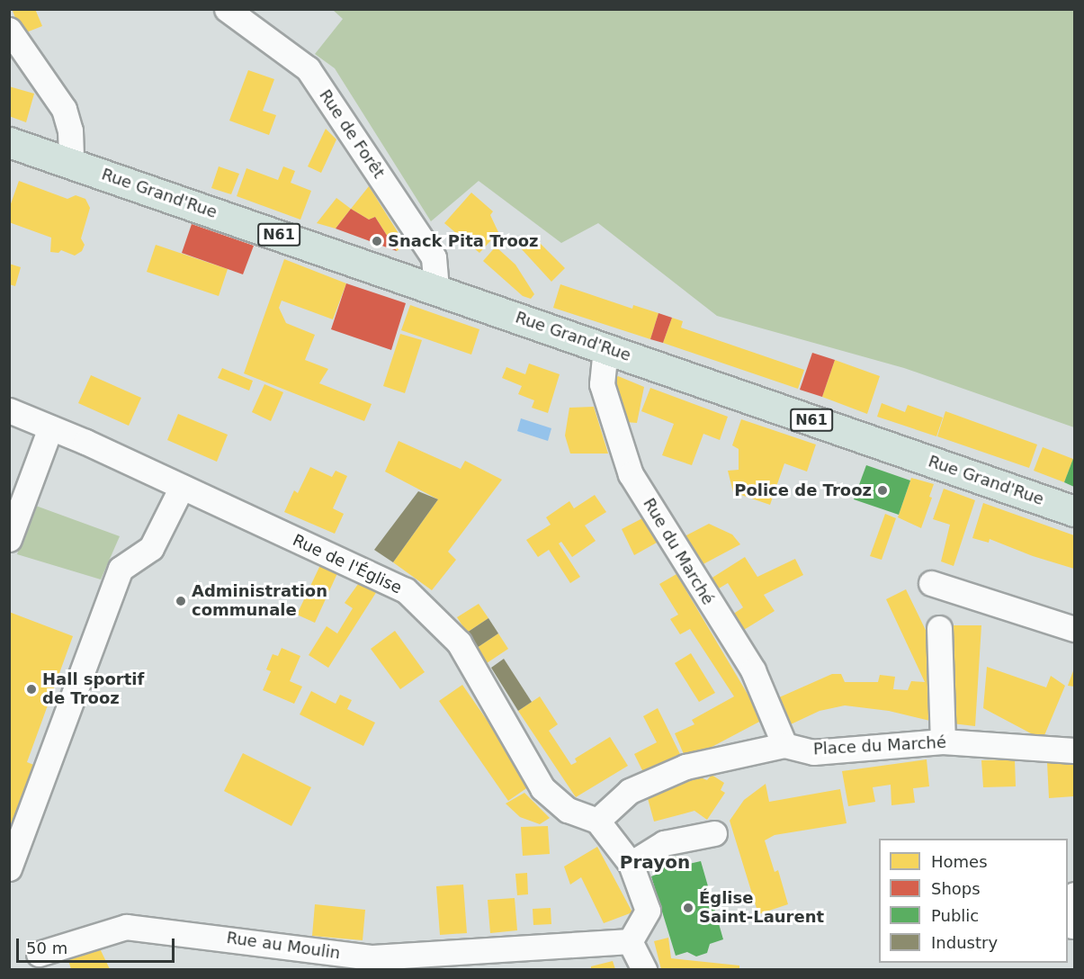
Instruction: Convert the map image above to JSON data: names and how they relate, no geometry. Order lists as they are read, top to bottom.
{
  "streets": {
    "main road": ["Rue Grand'Rue", "N61"],
    "street": [
      "Rue de Forêt",
      "Rue du Marché",
      "Rue de l'Église",
      "Place du Marché",
      "Rue au Moulin"
    ]
  },
  "crossings": [
    ["Rue de Forêt", "Rue Grand'Rue"],
    ["Rue Grand'Rue", "Rue du Marché"],
    ["Rue du Marché", "Place du Marché"],
    ["Rue de l'Église", "Place du Marché"]
  ],
  "districts": ["Prayon"],
  "places": [
    "Snack Pita Trooz",
    "Police de Trooz",
    "Administration communale",
    "Hall sportif de Trooz",
    "Église Saint-Laurent"
  ],
  "legend": [
    "Homes",
    "Shops",
    "Public",
    "Industry"
  ],
  "scale_bar": "50 m"
}
